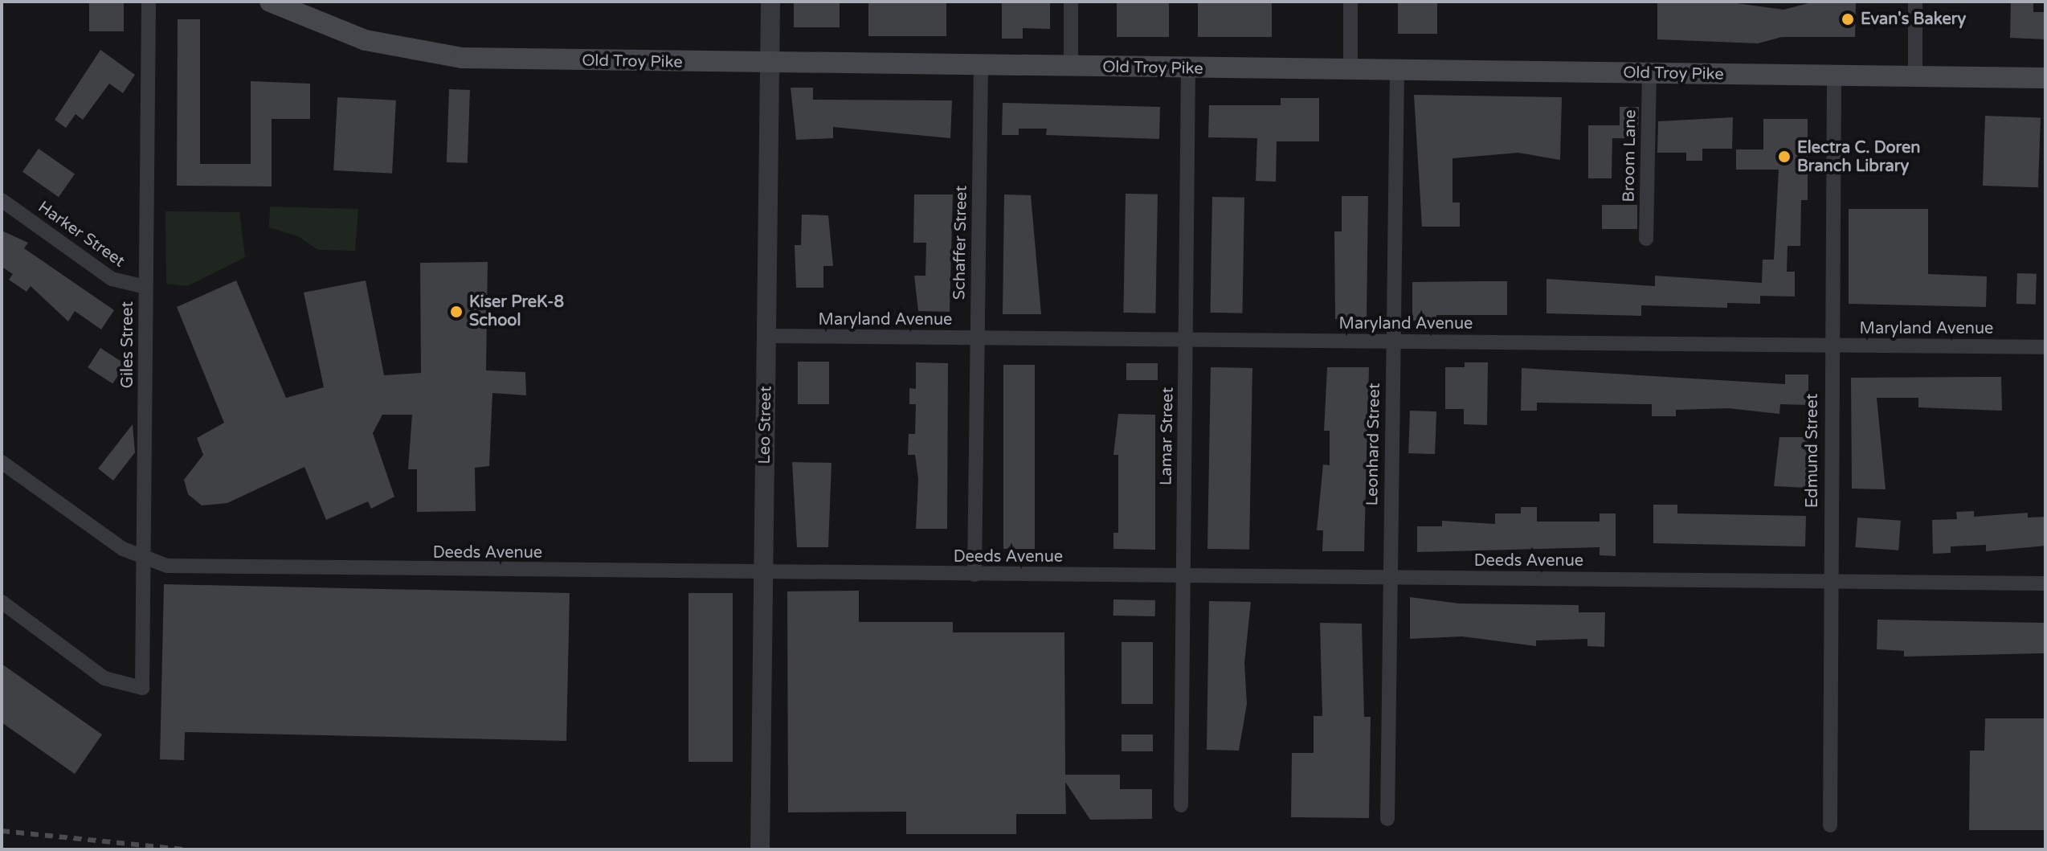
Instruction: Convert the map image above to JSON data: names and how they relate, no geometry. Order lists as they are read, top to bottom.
{
  "streets": {
    "main road": ["Old Troy Pike"],
    "street": [
      "Broom Lane",
      "Harker Street",
      "Schaffer Street",
      "Maryland Avenue",
      "Giles Street",
      "Leo Street",
      "Lamar Street",
      "Leonhard Street",
      "Edmund Street",
      "Deeds Avenue"
    ]
  },
  "crossings": [
    ["Old Troy Pike", "Broom Lane"],
    ["Old Troy Pike", "Schaffer Street"],
    ["Old Troy Pike", "Leo Street"],
    ["Old Troy Pike", "Lamar Street"],
    ["Old Troy Pike", "Leonhard Street"],
    ["Old Troy Pike", "Edmund Street"],
    ["Harker Street", "Giles Street"],
    ["Schaffer Street", "Maryland Avenue"],
    ["Schaffer Street", "Deeds Avenue"],
    ["Maryland Avenue", "Leo Street"],
    ["Maryland Avenue", "Lamar Street"],
    ["Maryland Avenue", "Leonhard Street"],
    ["Maryland Avenue", "Edmund Street"],
    ["Giles Street", "Deeds Avenue"],
    ["Leo Street", "Deeds Avenue"],
    ["Lamar Street", "Deeds Avenue"],
    ["Leonhard Street", "Deeds Avenue"],
    ["Edmund Street", "Deeds Avenue"]
  ],
  "places": ["Evan's Bakery", "Electra C. Doren Branch Library", "Kiser PreK-8 School"]
}
